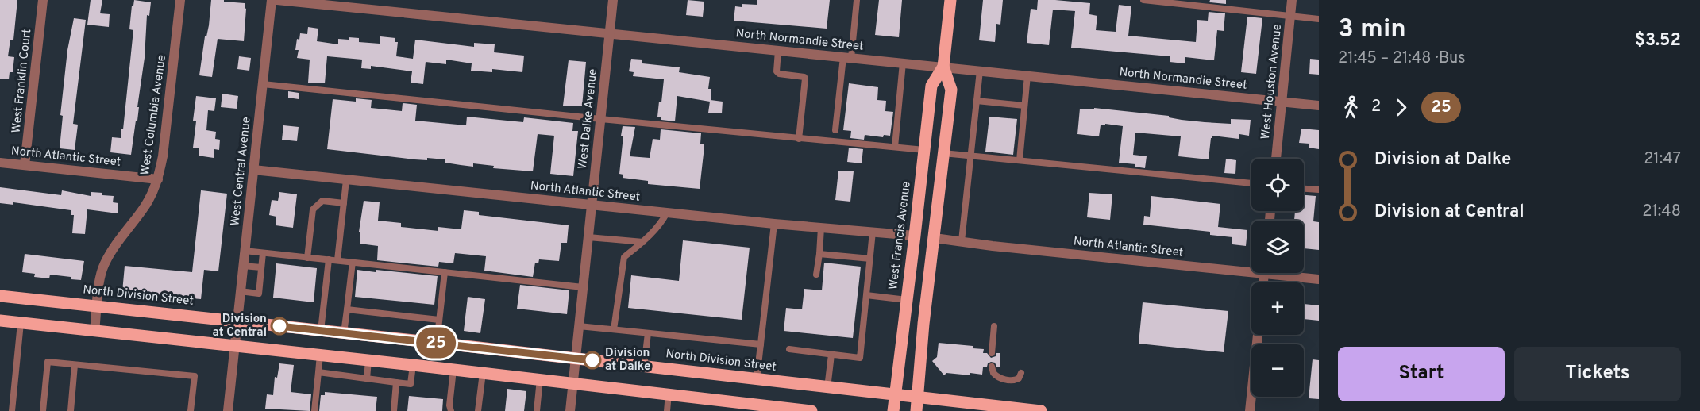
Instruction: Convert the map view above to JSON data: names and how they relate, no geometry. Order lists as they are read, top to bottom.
{
  "streets": {
    "main road": ["West Francis Avenue", "North Division Street"],
    "street": [
      "North Normandie Street",
      "West Franklin Court",
      "West Houston Avenue",
      "West Columbia Avenue",
      "West Dalke Avenue",
      "North Atlantic Street",
      "West Central Avenue"
    ]
  },
  "crossings": [
    ["North Normandie Street", "West Houston Avenue"],
    ["North Normandie Street", "West Dalke Avenue"],
    ["North Normandie Street", "West Francis Avenue"],
    ["West Franklin Court", "North Atlantic Street"],
    ["West Columbia Avenue", "North Atlantic Street"],
    ["West Columbia Avenue", "North Division Street"],
    ["West Dalke Avenue", "North Atlantic Street"],
    ["West Dalke Avenue", "North Division Street"],
    ["North Atlantic Street", "West Central Avenue"],
    ["North Atlantic Street", "West Francis Avenue"],
    ["West Central Avenue", "North Division Street"],
    ["West Francis Avenue", "North Division Street"]
  ],
  "places": ["Division at Central", "Division at Dalke"],
  "lines": ["bus line 25"],
  "page": {
    "on_map": "25",
    "heading": ["3 min", "21:45 – 21:48 · Bus", "$3.52"],
    "legs": ["2", "25"],
    "list": [
      {
        "name": "Division at Dalke",
        "value": "21:47"
      },
      {
        "name": "Division at Central",
        "value": "21:48"
      }
    ],
    "map_buttons": ["+", "−"],
    "buttons": ["Start", "Tickets"]
  }
}
